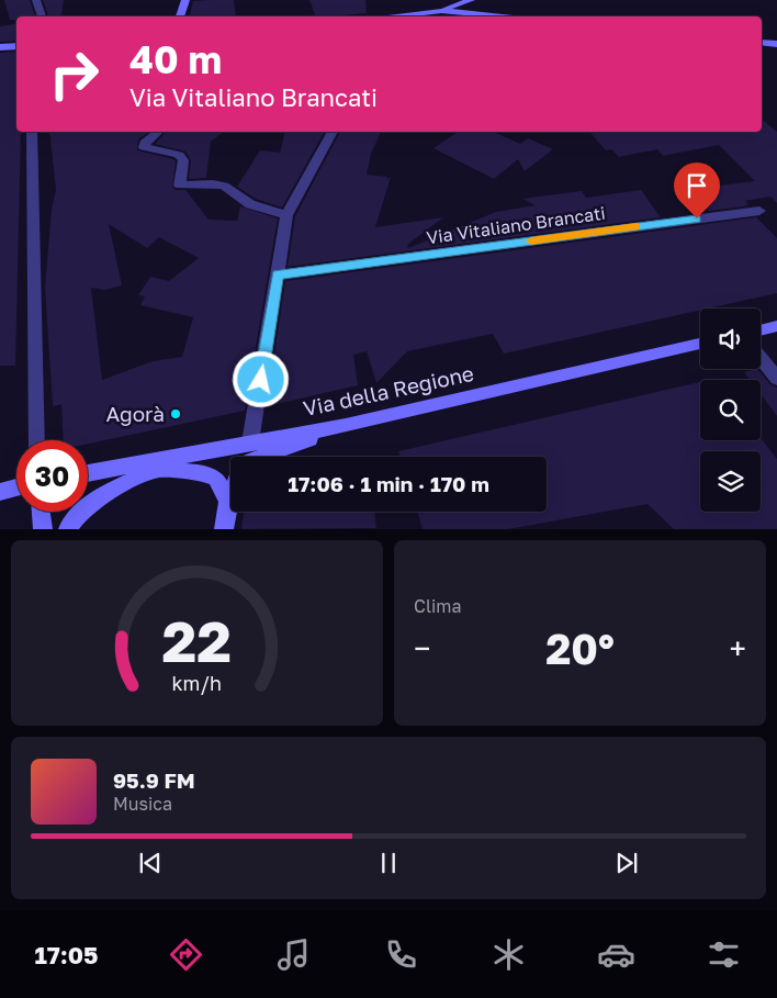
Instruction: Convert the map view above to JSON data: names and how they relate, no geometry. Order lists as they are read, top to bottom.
{
  "streets": {
    "main road": ["Via della Regione"],
    "street": ["Via Vitaliano Brancati"]
  },
  "places": ["Agorà"],
  "page": {
    "turn": ["40 m", "Via Vitaliano Brancati"],
    "limit": "30",
    "trip": "17:06 · 1 min · 170 m",
    "tile": "Clima",
    "heat": ["−", "20°", "+"],
    "song": ["95.9 FM", "Musica"],
    "tabs": "17:05",
    "gauge": ["22", "km/h"]
  }
}
